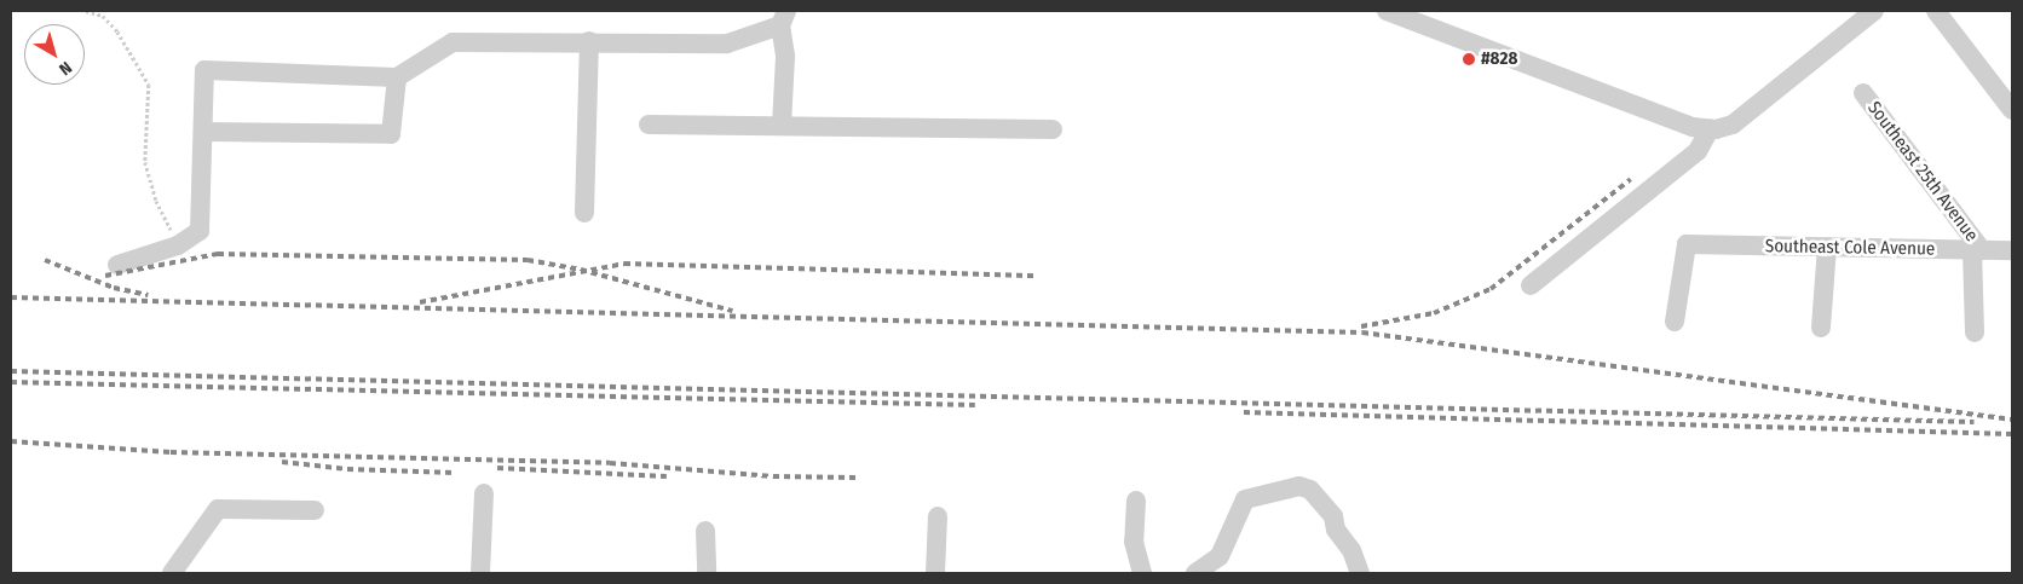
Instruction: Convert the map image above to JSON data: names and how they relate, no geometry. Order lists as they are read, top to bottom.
{
  "streets": {
    "street": ["Southeast 25th Avenue", "Southeast Cole Avenue"]
  },
  "crossings": [
    ["Southeast 25th Avenue", "Southeast Cole Avenue"]
  ],
  "places": ["#828"],
  "north": "bottom right"
}
